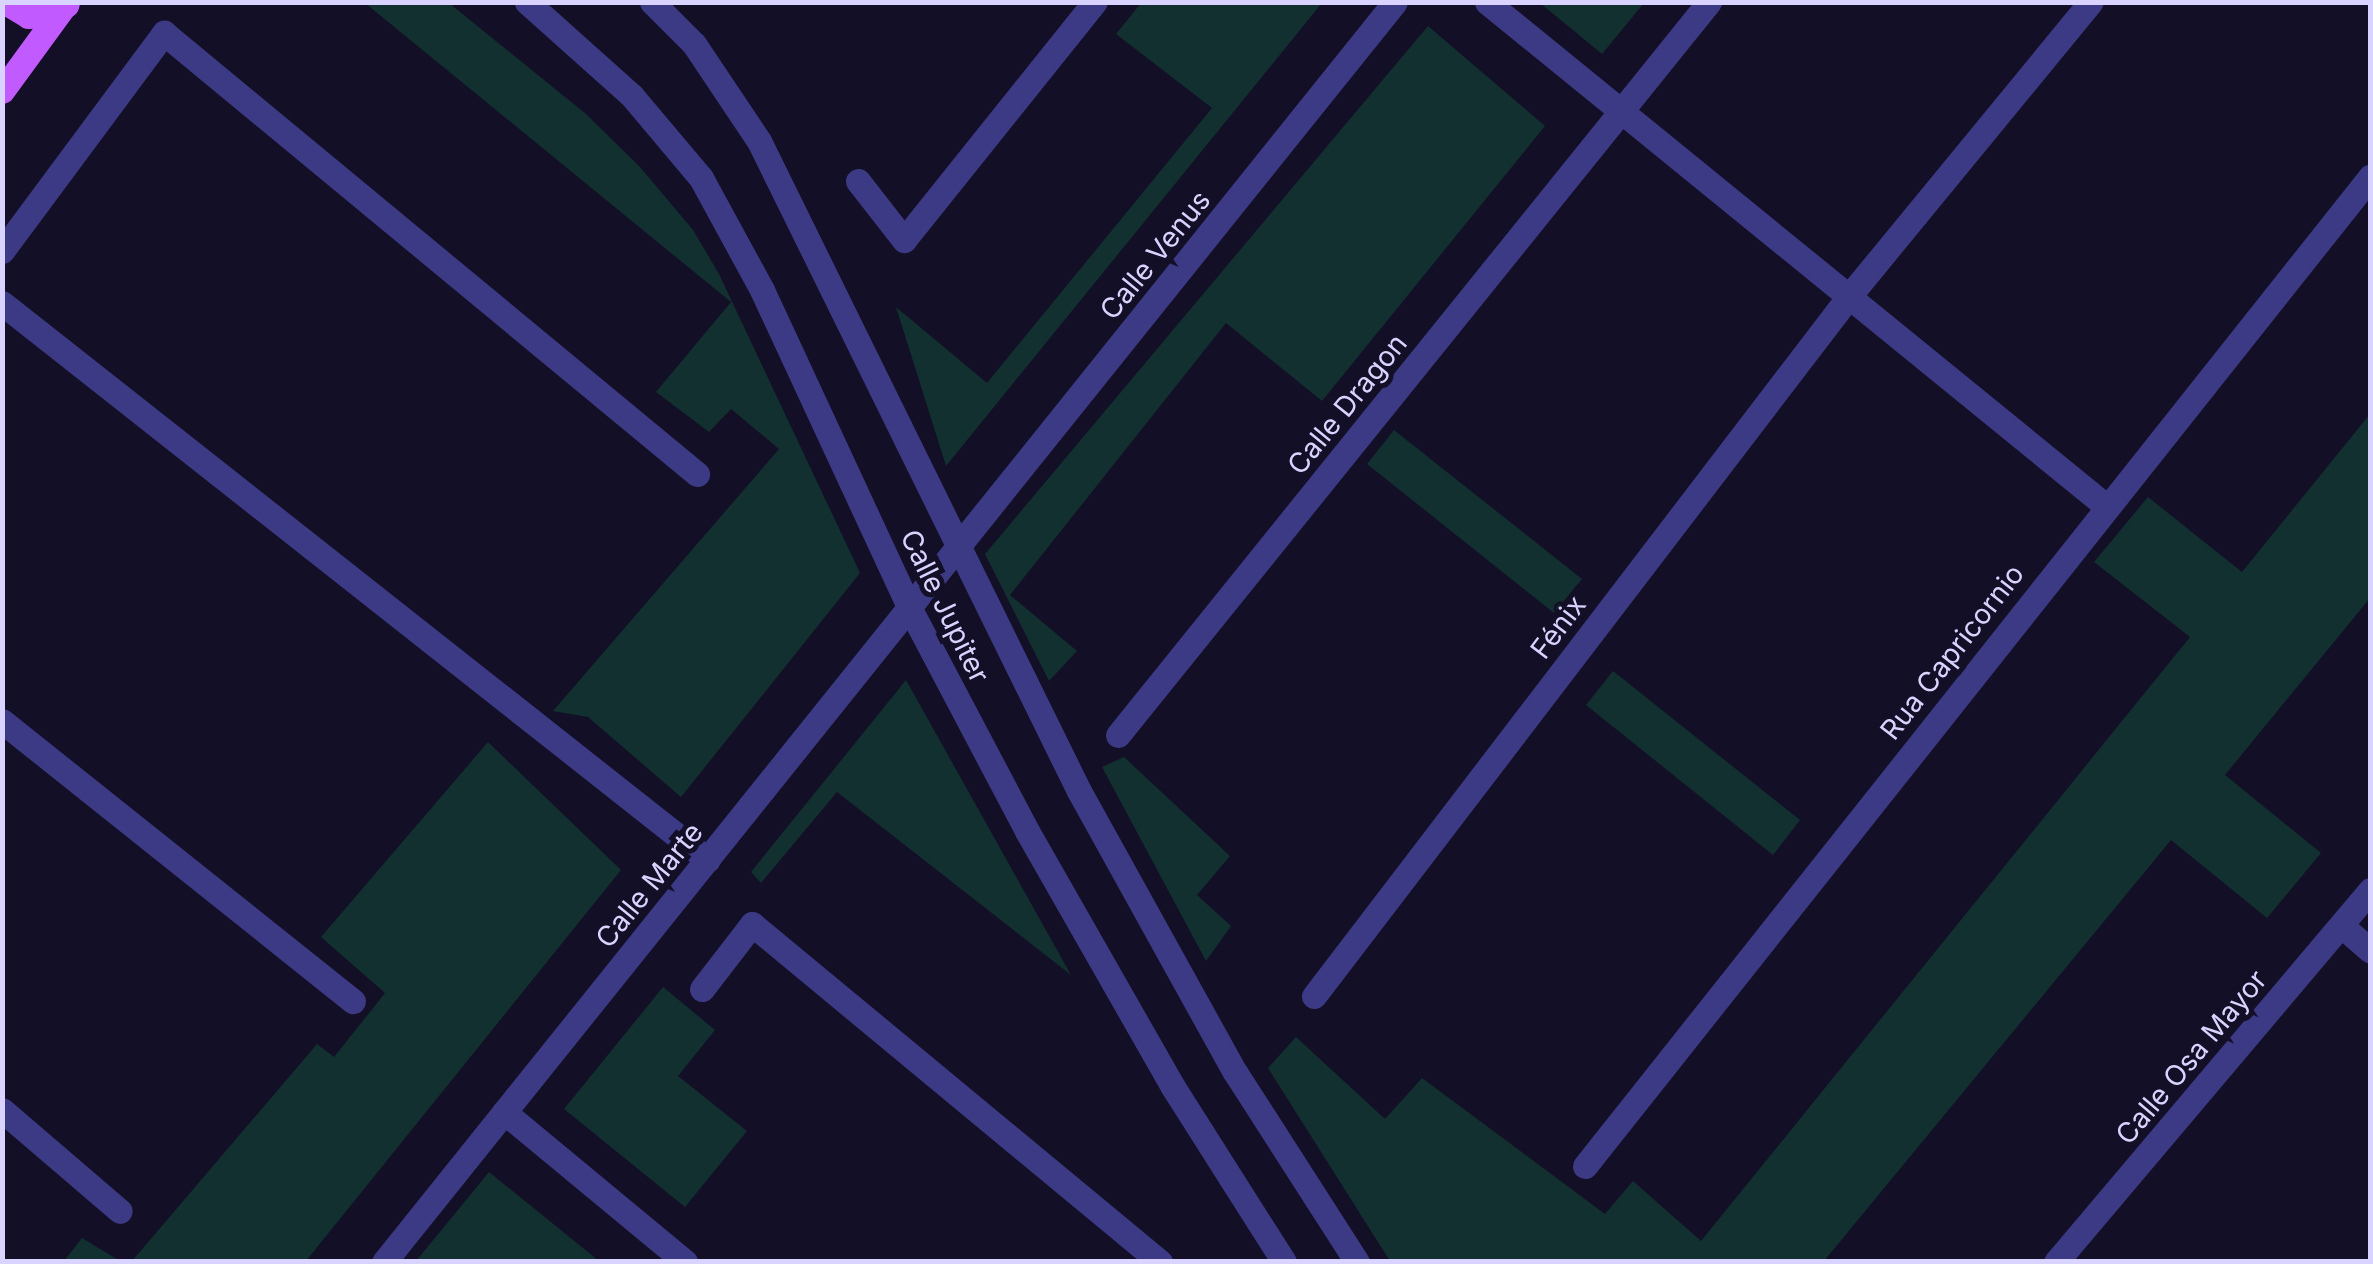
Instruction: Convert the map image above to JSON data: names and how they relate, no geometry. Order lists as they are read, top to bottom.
{
  "streets": {
    "street": [
      "Calle Venus",
      "Calle Dragon",
      "Calle Jupiter",
      "Fénix",
      "Rua Capricornio",
      "Calle Marte",
      "Calle Osa Mayor"
    ]
  },
  "crossings": [
    ["Calle Venus", "Calle Jupiter"],
    ["Calle Venus", "Calle Marte"],
    ["Calle Jupiter", "Calle Marte"]
  ]
}
